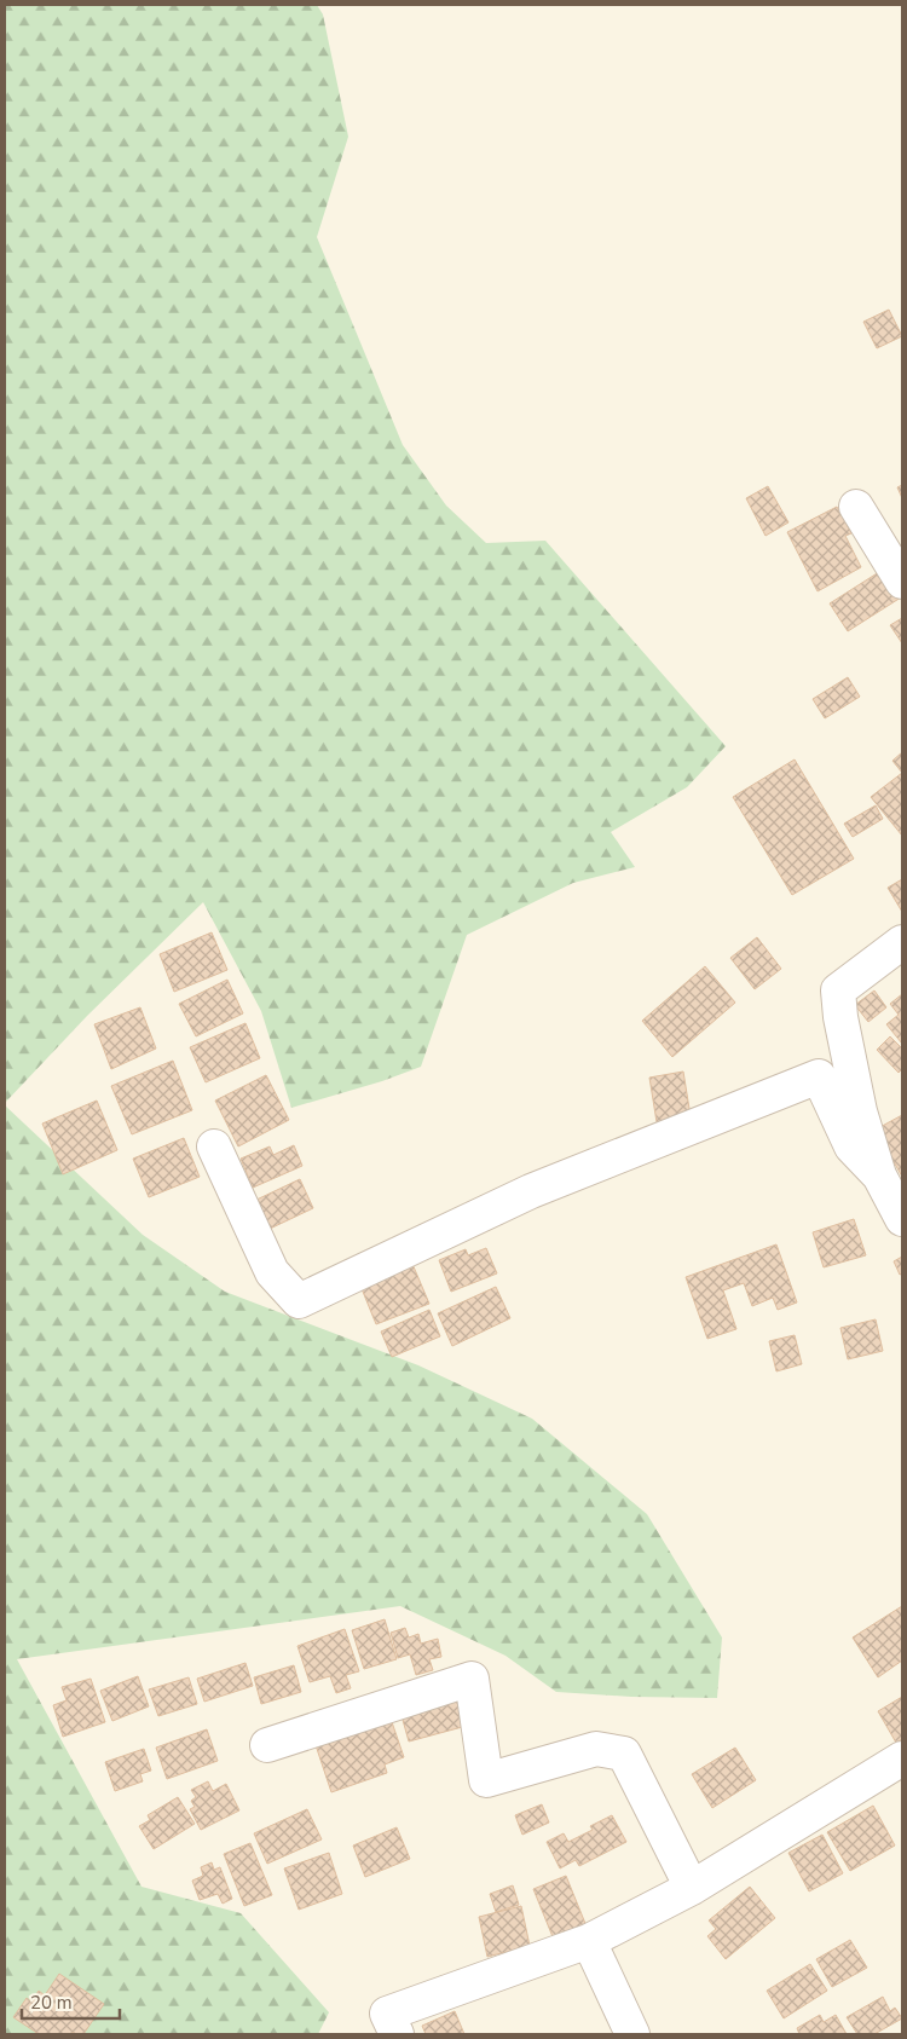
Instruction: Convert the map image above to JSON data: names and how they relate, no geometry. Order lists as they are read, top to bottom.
{
  "scale_bar": "20 m"
}
